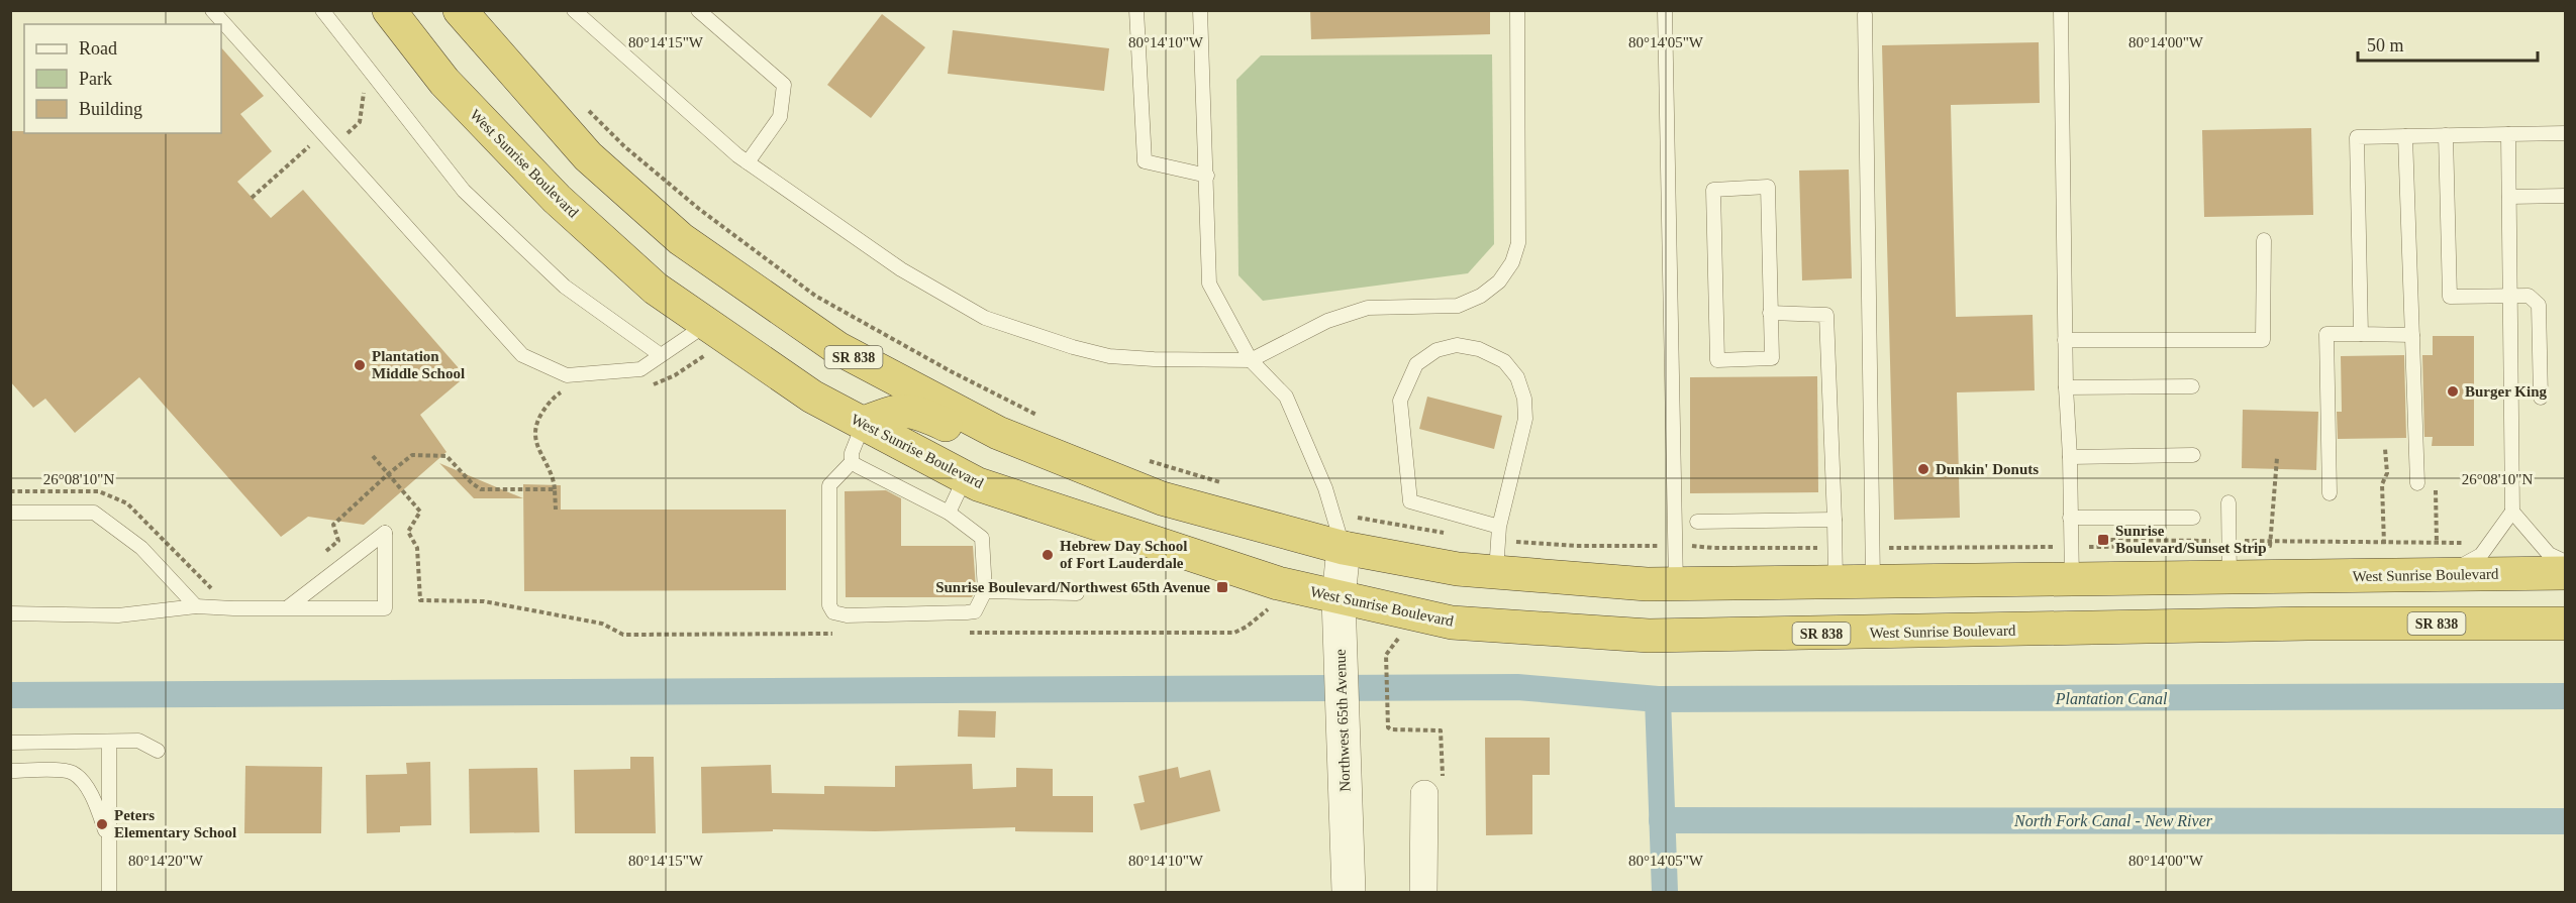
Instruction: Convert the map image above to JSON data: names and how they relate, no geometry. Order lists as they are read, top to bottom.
{
  "streets": {
    "highway": ["West Sunrise Boulevard", "SR 838"],
    "street": ["Northwest 65th Avenue"]
  },
  "crossings": [
    ["West Sunrise Boulevard", "Northwest 65th Avenue"]
  ],
  "water": ["Plantation Canal", "North Fork Canal - New River"],
  "places": {
    "other": [
      "Plantation Middle School",
      "Burger King",
      "Dunkin' Donuts",
      "Hebrew Day School of Fort Lauderdale",
      "Peters Elementary School"
    ],
    "transit": ["Sunrise Boulevard/Sunset Strip", "Sunrise Boulevard/Northwest 65th Avenue"]
  },
  "legend": ["Road", "Park", "Building"],
  "scale_bar": "50 m",
  "coordinates": [
    "80°14'15\"W",
    "80°14'10\"W",
    "80°14'05\"W",
    "80°14'00\"W",
    "26°08'10\"N",
    "80°14'20\"W"
  ]
}
